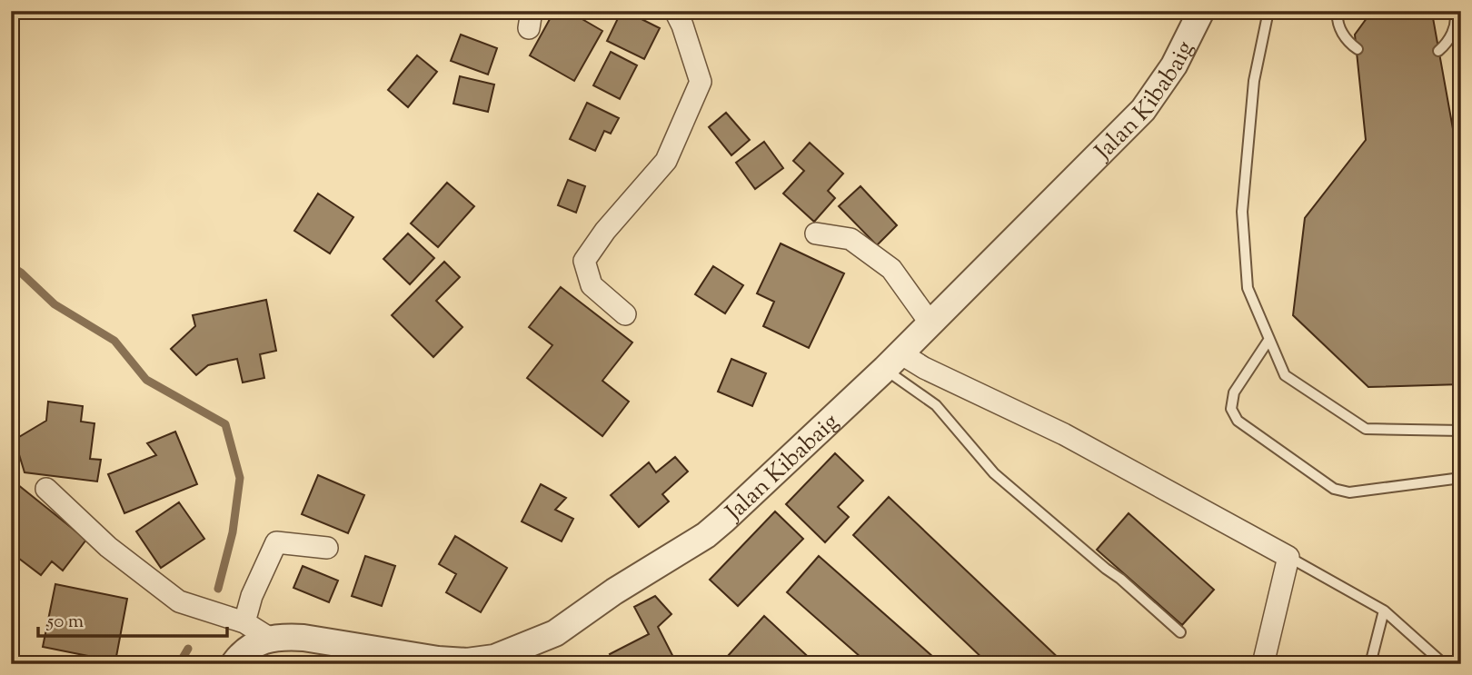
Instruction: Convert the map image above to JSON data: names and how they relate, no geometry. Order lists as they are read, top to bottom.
{
  "streets": {
    "street": ["Jalan Kibabaig"]
  },
  "scale_bar": "50 m"
}
